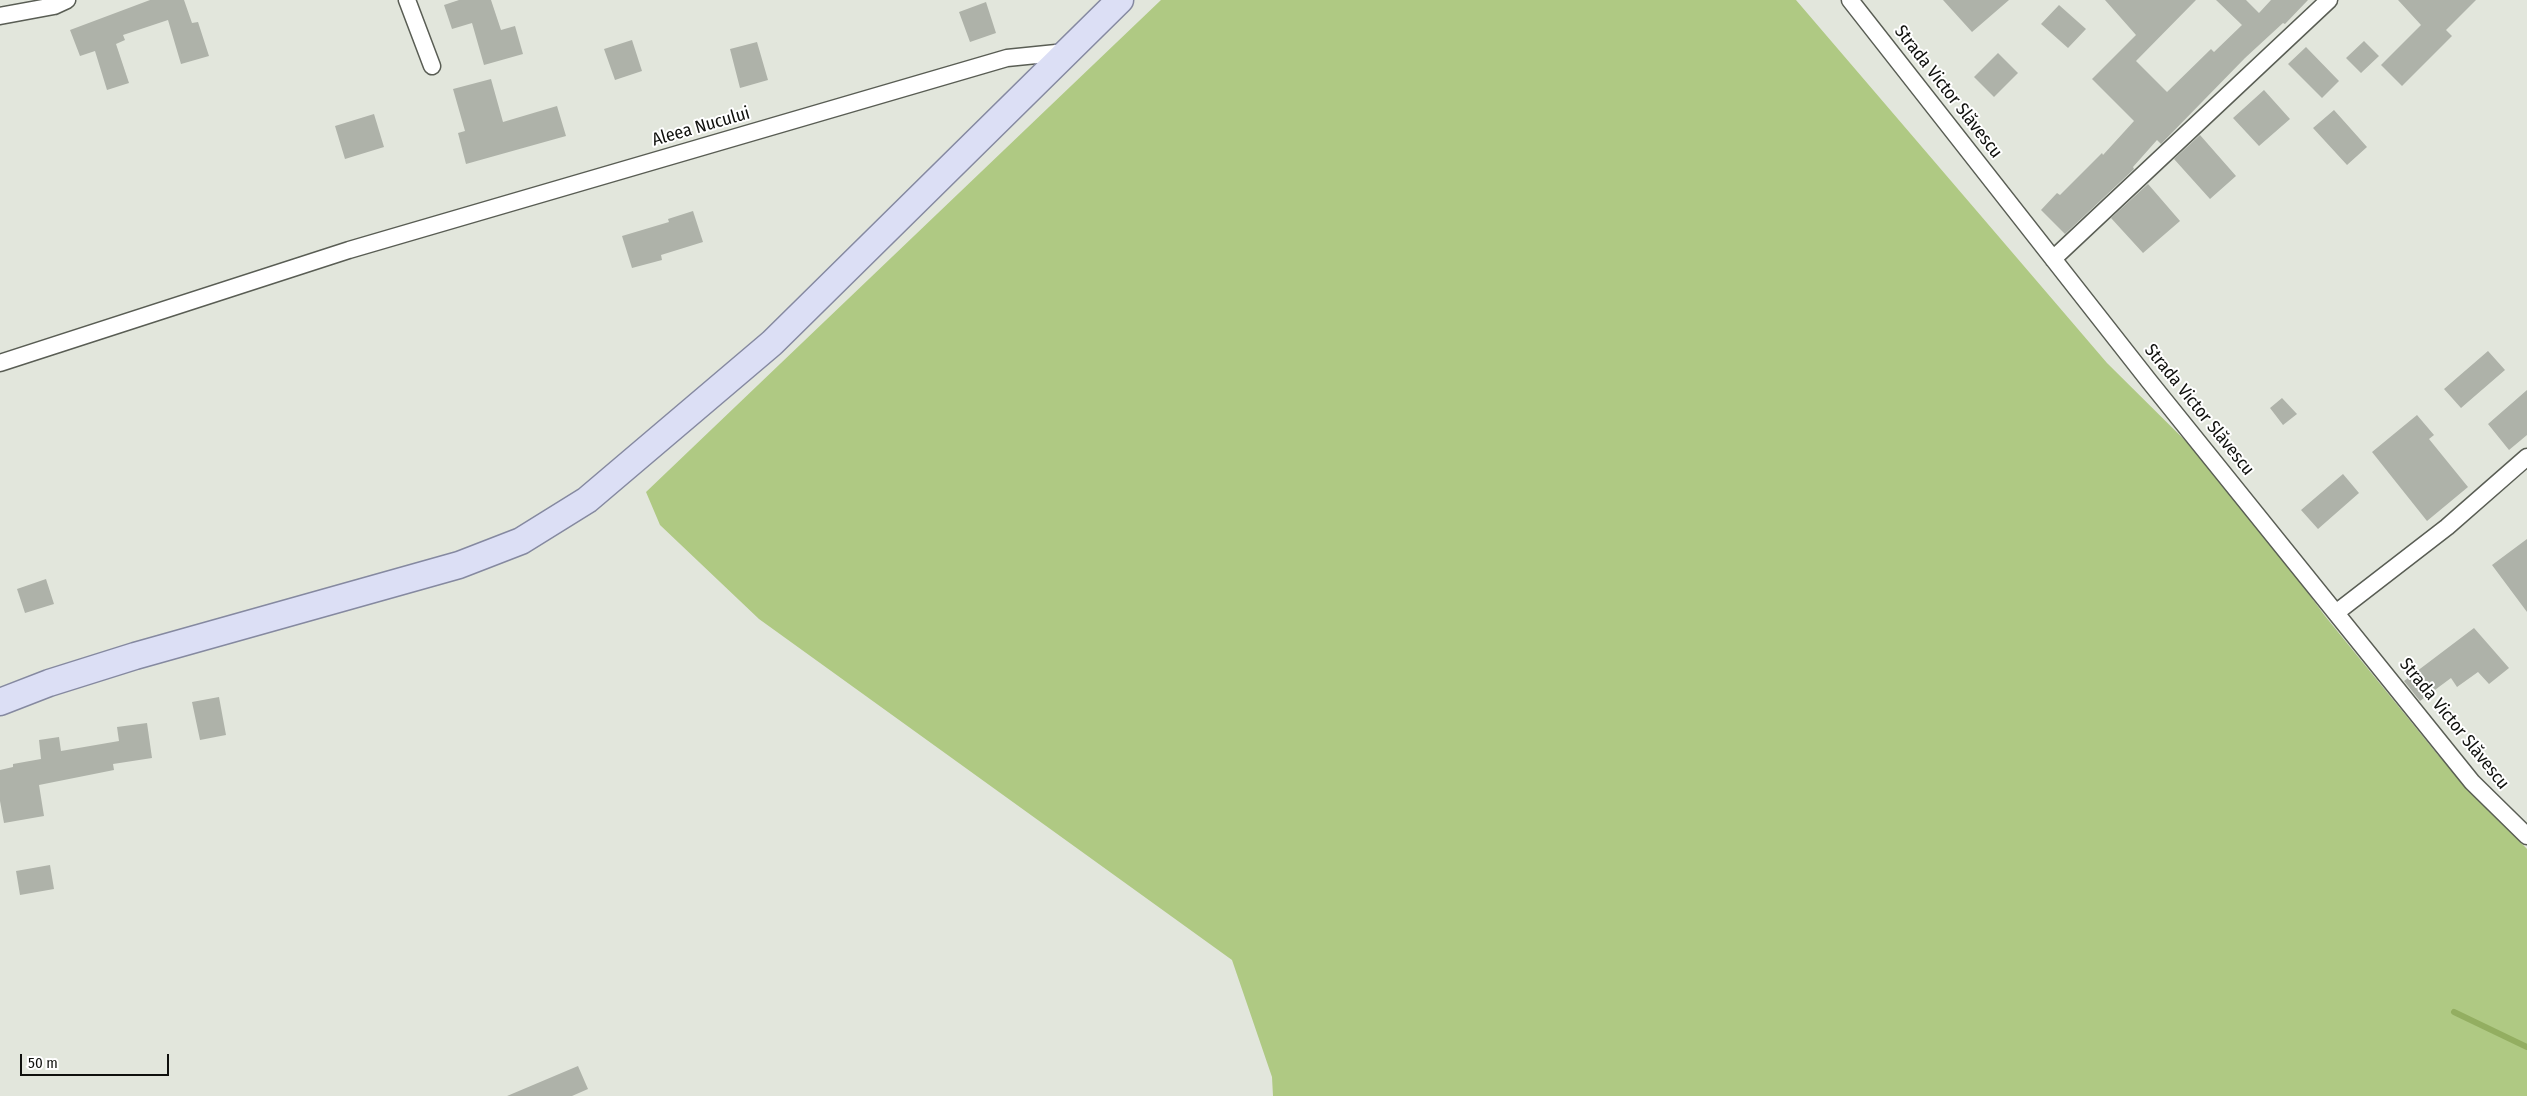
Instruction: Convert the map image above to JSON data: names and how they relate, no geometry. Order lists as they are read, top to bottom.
{
  "streets": {
    "street": ["Strada Victor Slăvescu", "Aleea Nucului"]
  },
  "scale_bar": "50 m"
}
